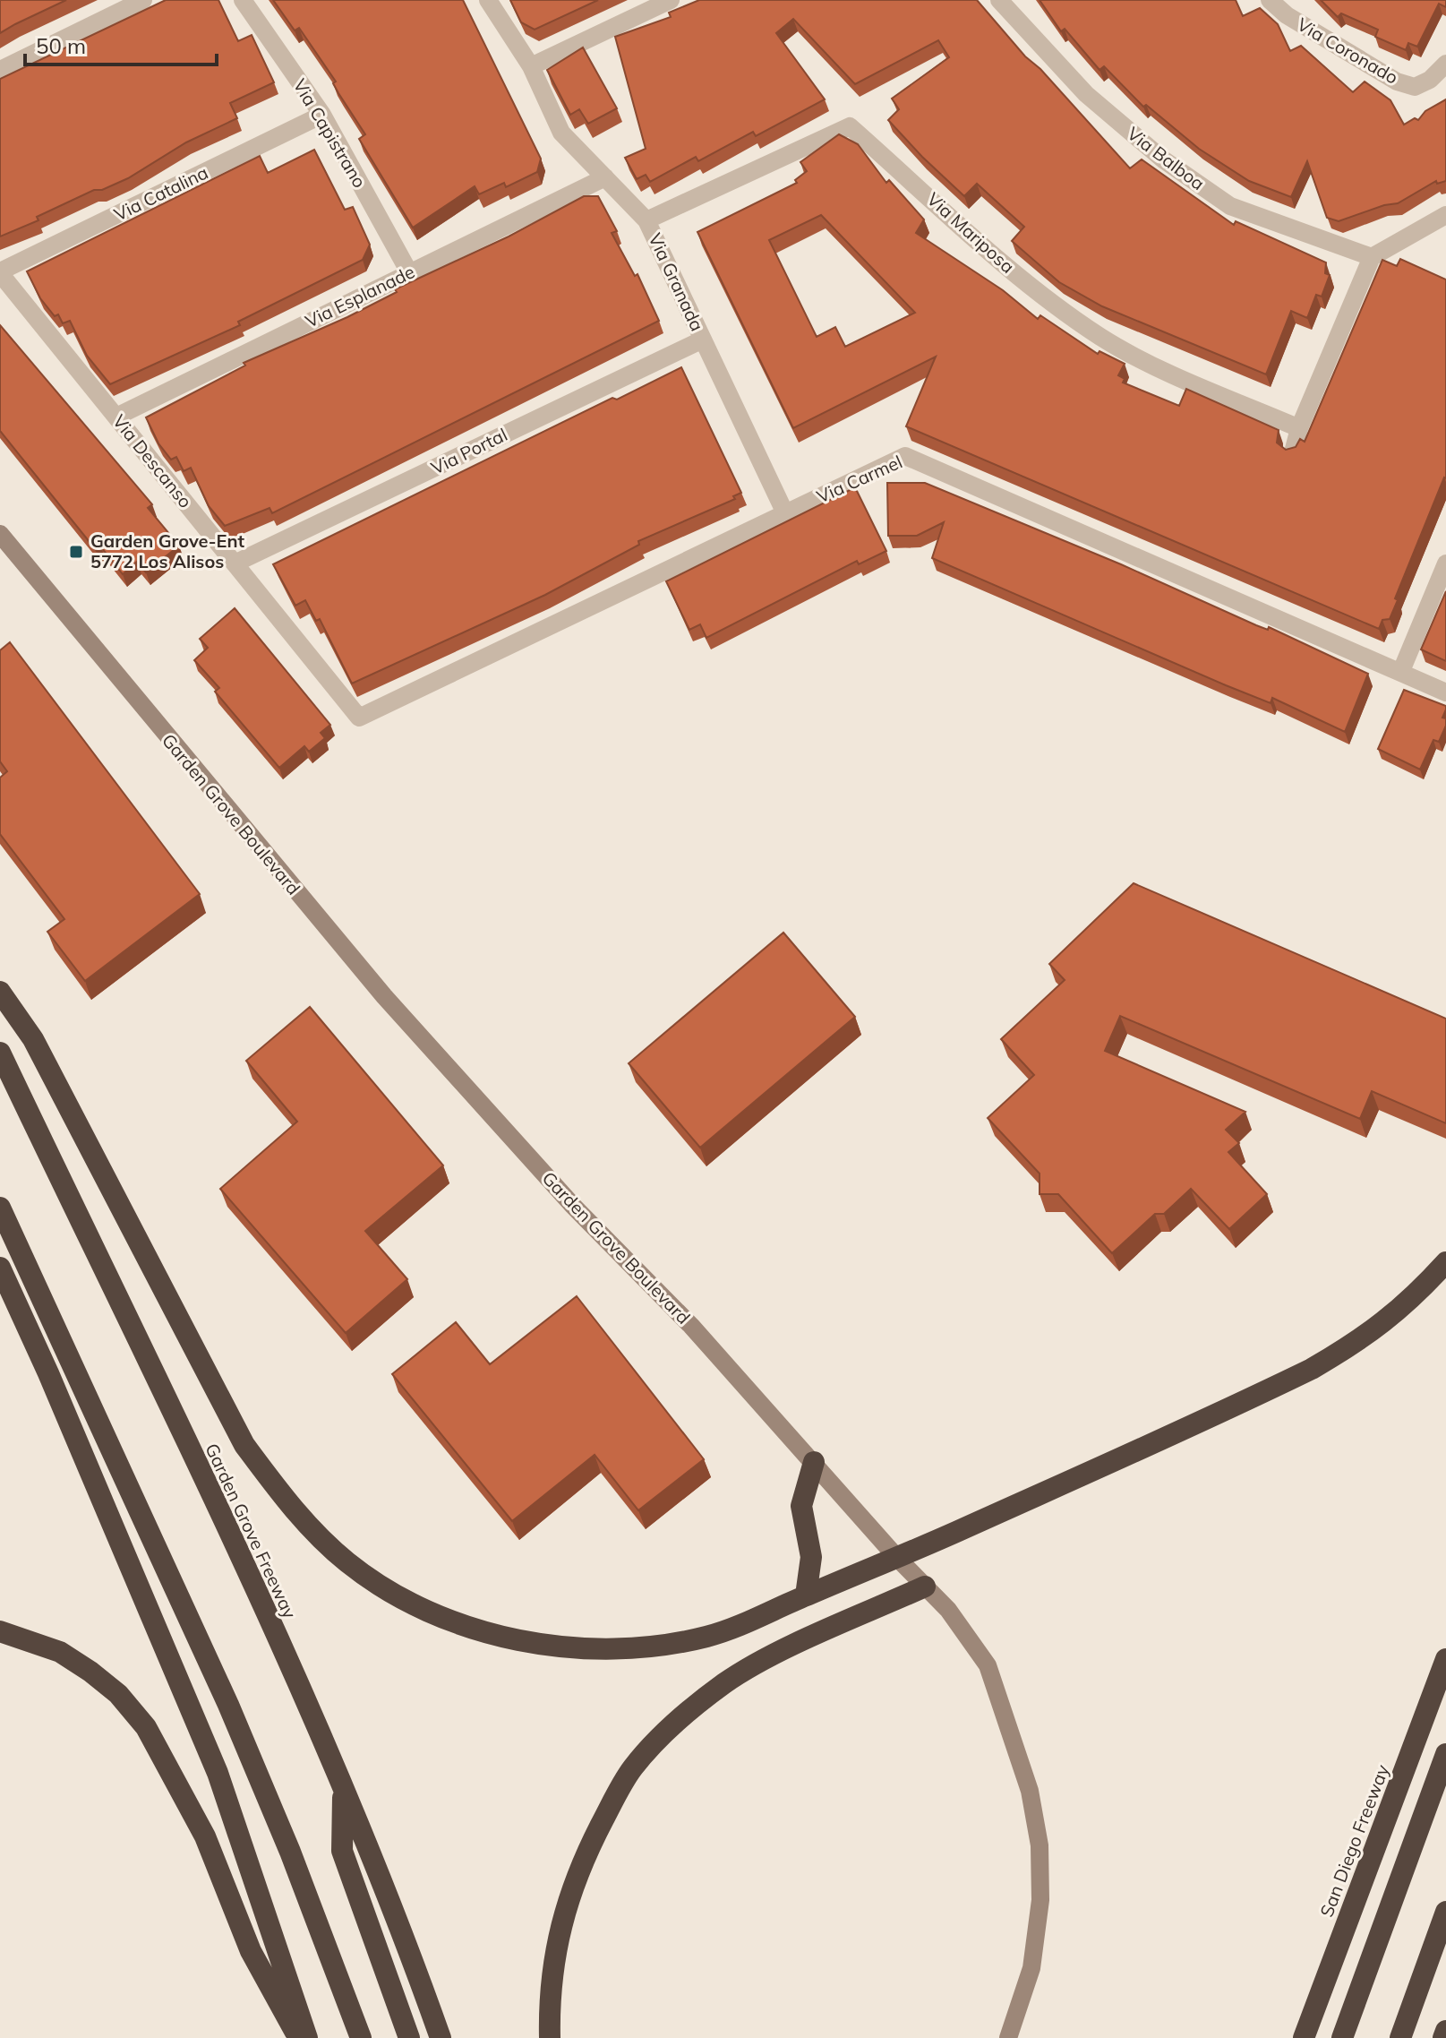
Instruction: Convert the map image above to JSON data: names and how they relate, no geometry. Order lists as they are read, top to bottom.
{
  "streets": {
    "highway": ["Garden Grove Freeway", "San Diego Freeway"],
    "main road": ["Garden Grove Boulevard"],
    "street": [
      "Via Coronado",
      "Via Capistrano",
      "Via Balboa",
      "Via Catalina",
      "Via Mariposa",
      "Via Granada",
      "Via Esplanade",
      "Via Portal",
      "Via Descanso",
      "Via Carmel"
    ]
  },
  "crossings": [
    ["Via Capistrano", "Via Catalina"],
    ["Via Capistrano", "Via Esplanade"],
    ["Via Catalina", "Via Descanso"],
    ["Via Mariposa", "Via Granada"],
    ["Via Granada", "Via Esplanade"],
    ["Via Granada", "Via Portal"],
    ["Via Granada", "Via Carmel"],
    ["Via Esplanade", "Via Descanso"],
    ["Via Portal", "Via Descanso"],
    ["Via Descanso", "Via Carmel"]
  ],
  "places": {
    "transit": ["Garden Grove-Ent 5772 Los Alisos"]
  },
  "scale_bar": "50 m"
}
